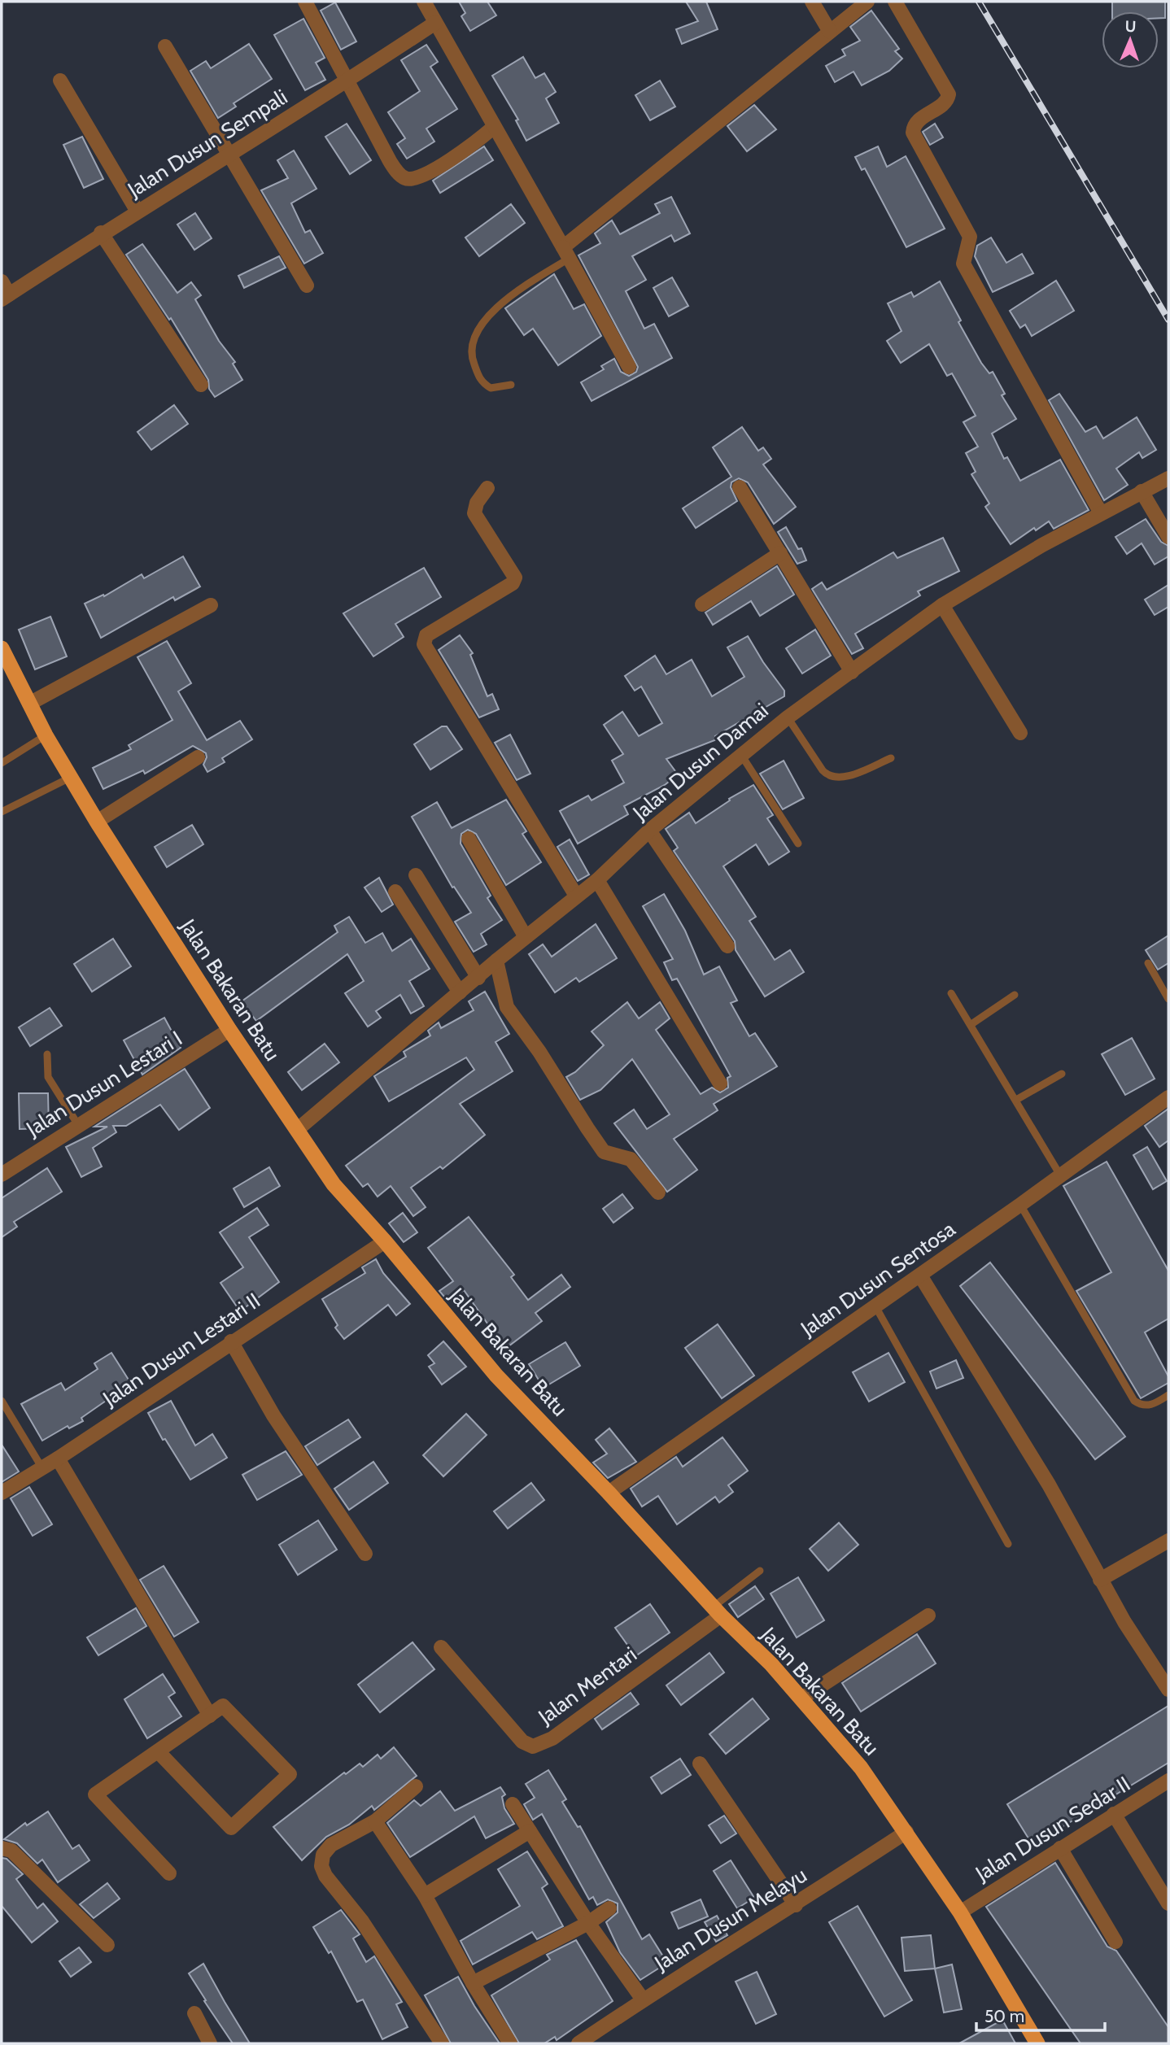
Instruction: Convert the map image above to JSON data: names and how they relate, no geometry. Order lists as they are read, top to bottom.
{
  "streets": {
    "highway": ["Jalan Bakaran Batu"],
    "street": [
      "Jalan Dusun Sempali",
      "Jalan Dusun Damai",
      "Jalan Dusun Lestari I",
      "Jalan Dusun Sentosa",
      "Jalan Dusun Lestari II",
      "Jalan Mentari",
      "Jalan Dusun Sedar II",
      "Jalan Dusun Melayu"
    ]
  },
  "crossings": [
    ["Jalan Dusun Damai", "Jalan Bakaran Batu"],
    ["Jalan Bakaran Batu", "Jalan Dusun Lestari I"],
    ["Jalan Bakaran Batu", "Jalan Dusun Sentosa"],
    ["Jalan Bakaran Batu", "Jalan Dusun Lestari II"],
    ["Jalan Bakaran Batu", "Jalan Mentari"],
    ["Jalan Bakaran Batu", "Jalan Dusun Sedar II"],
    ["Jalan Bakaran Batu", "Jalan Dusun Melayu"]
  ],
  "scale_bar": "50 m",
  "north": "top"
}
